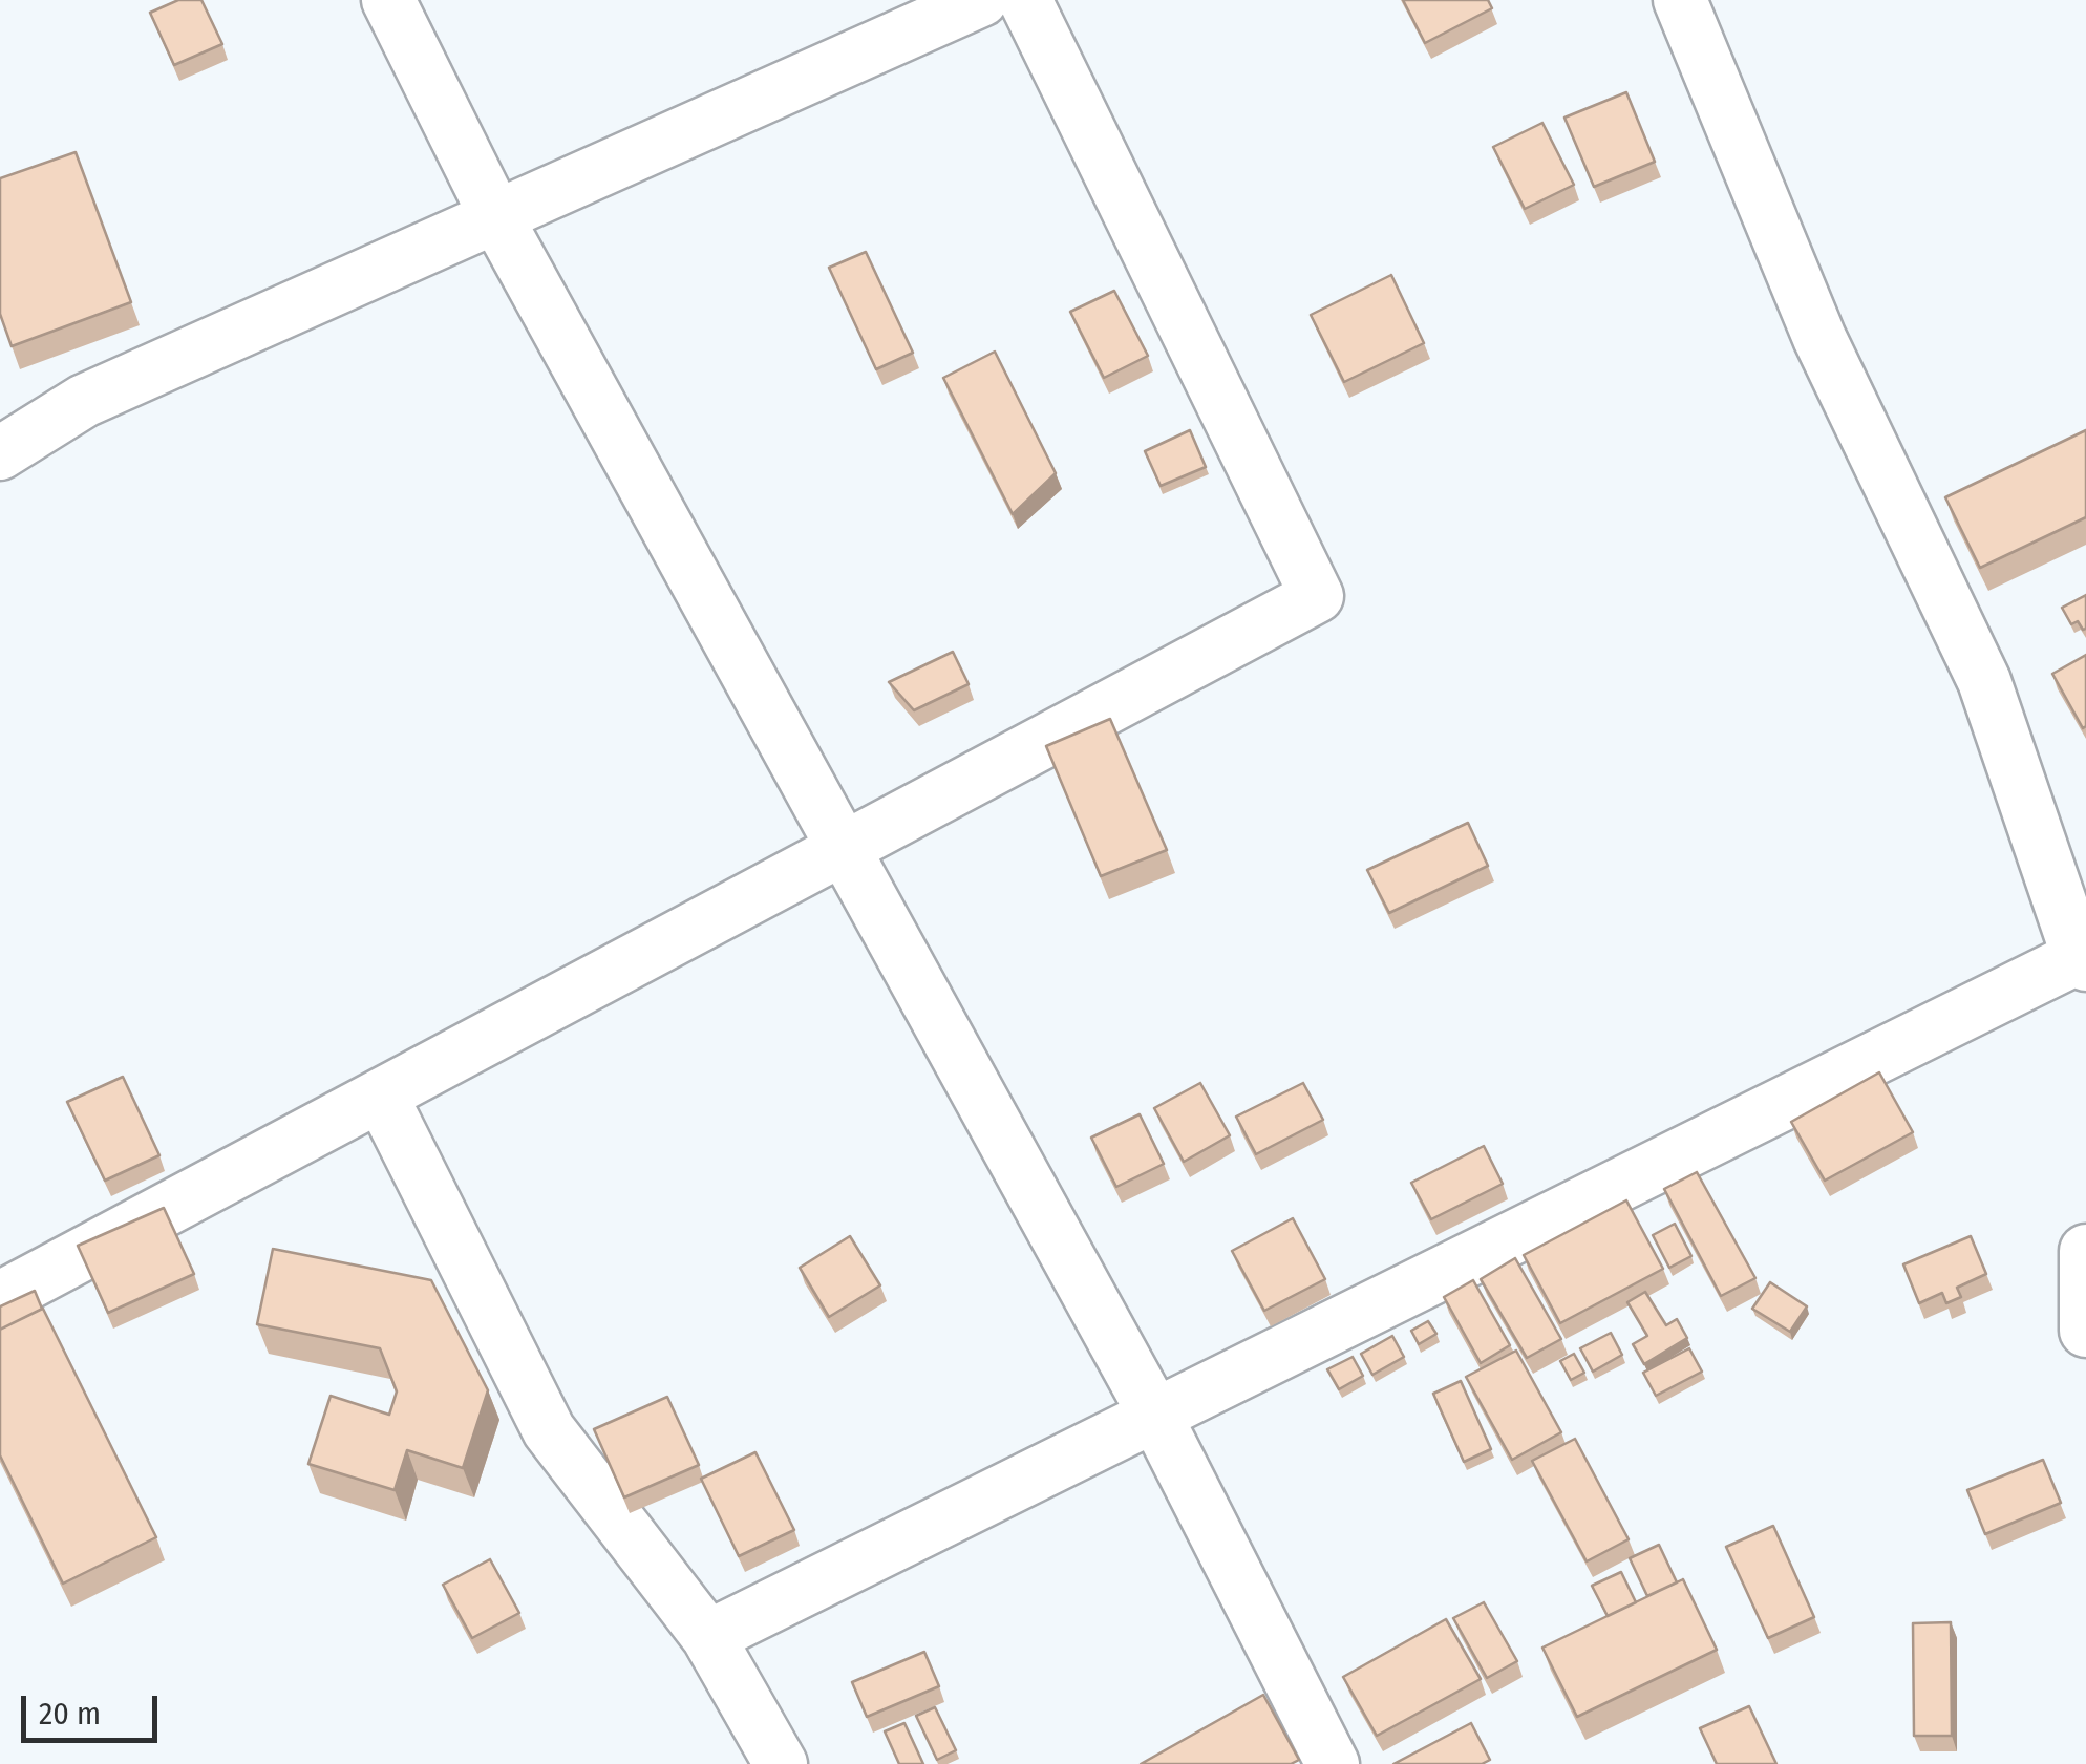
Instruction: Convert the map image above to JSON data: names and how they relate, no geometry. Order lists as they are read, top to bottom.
{
  "scale_bar": "20 m"
}
